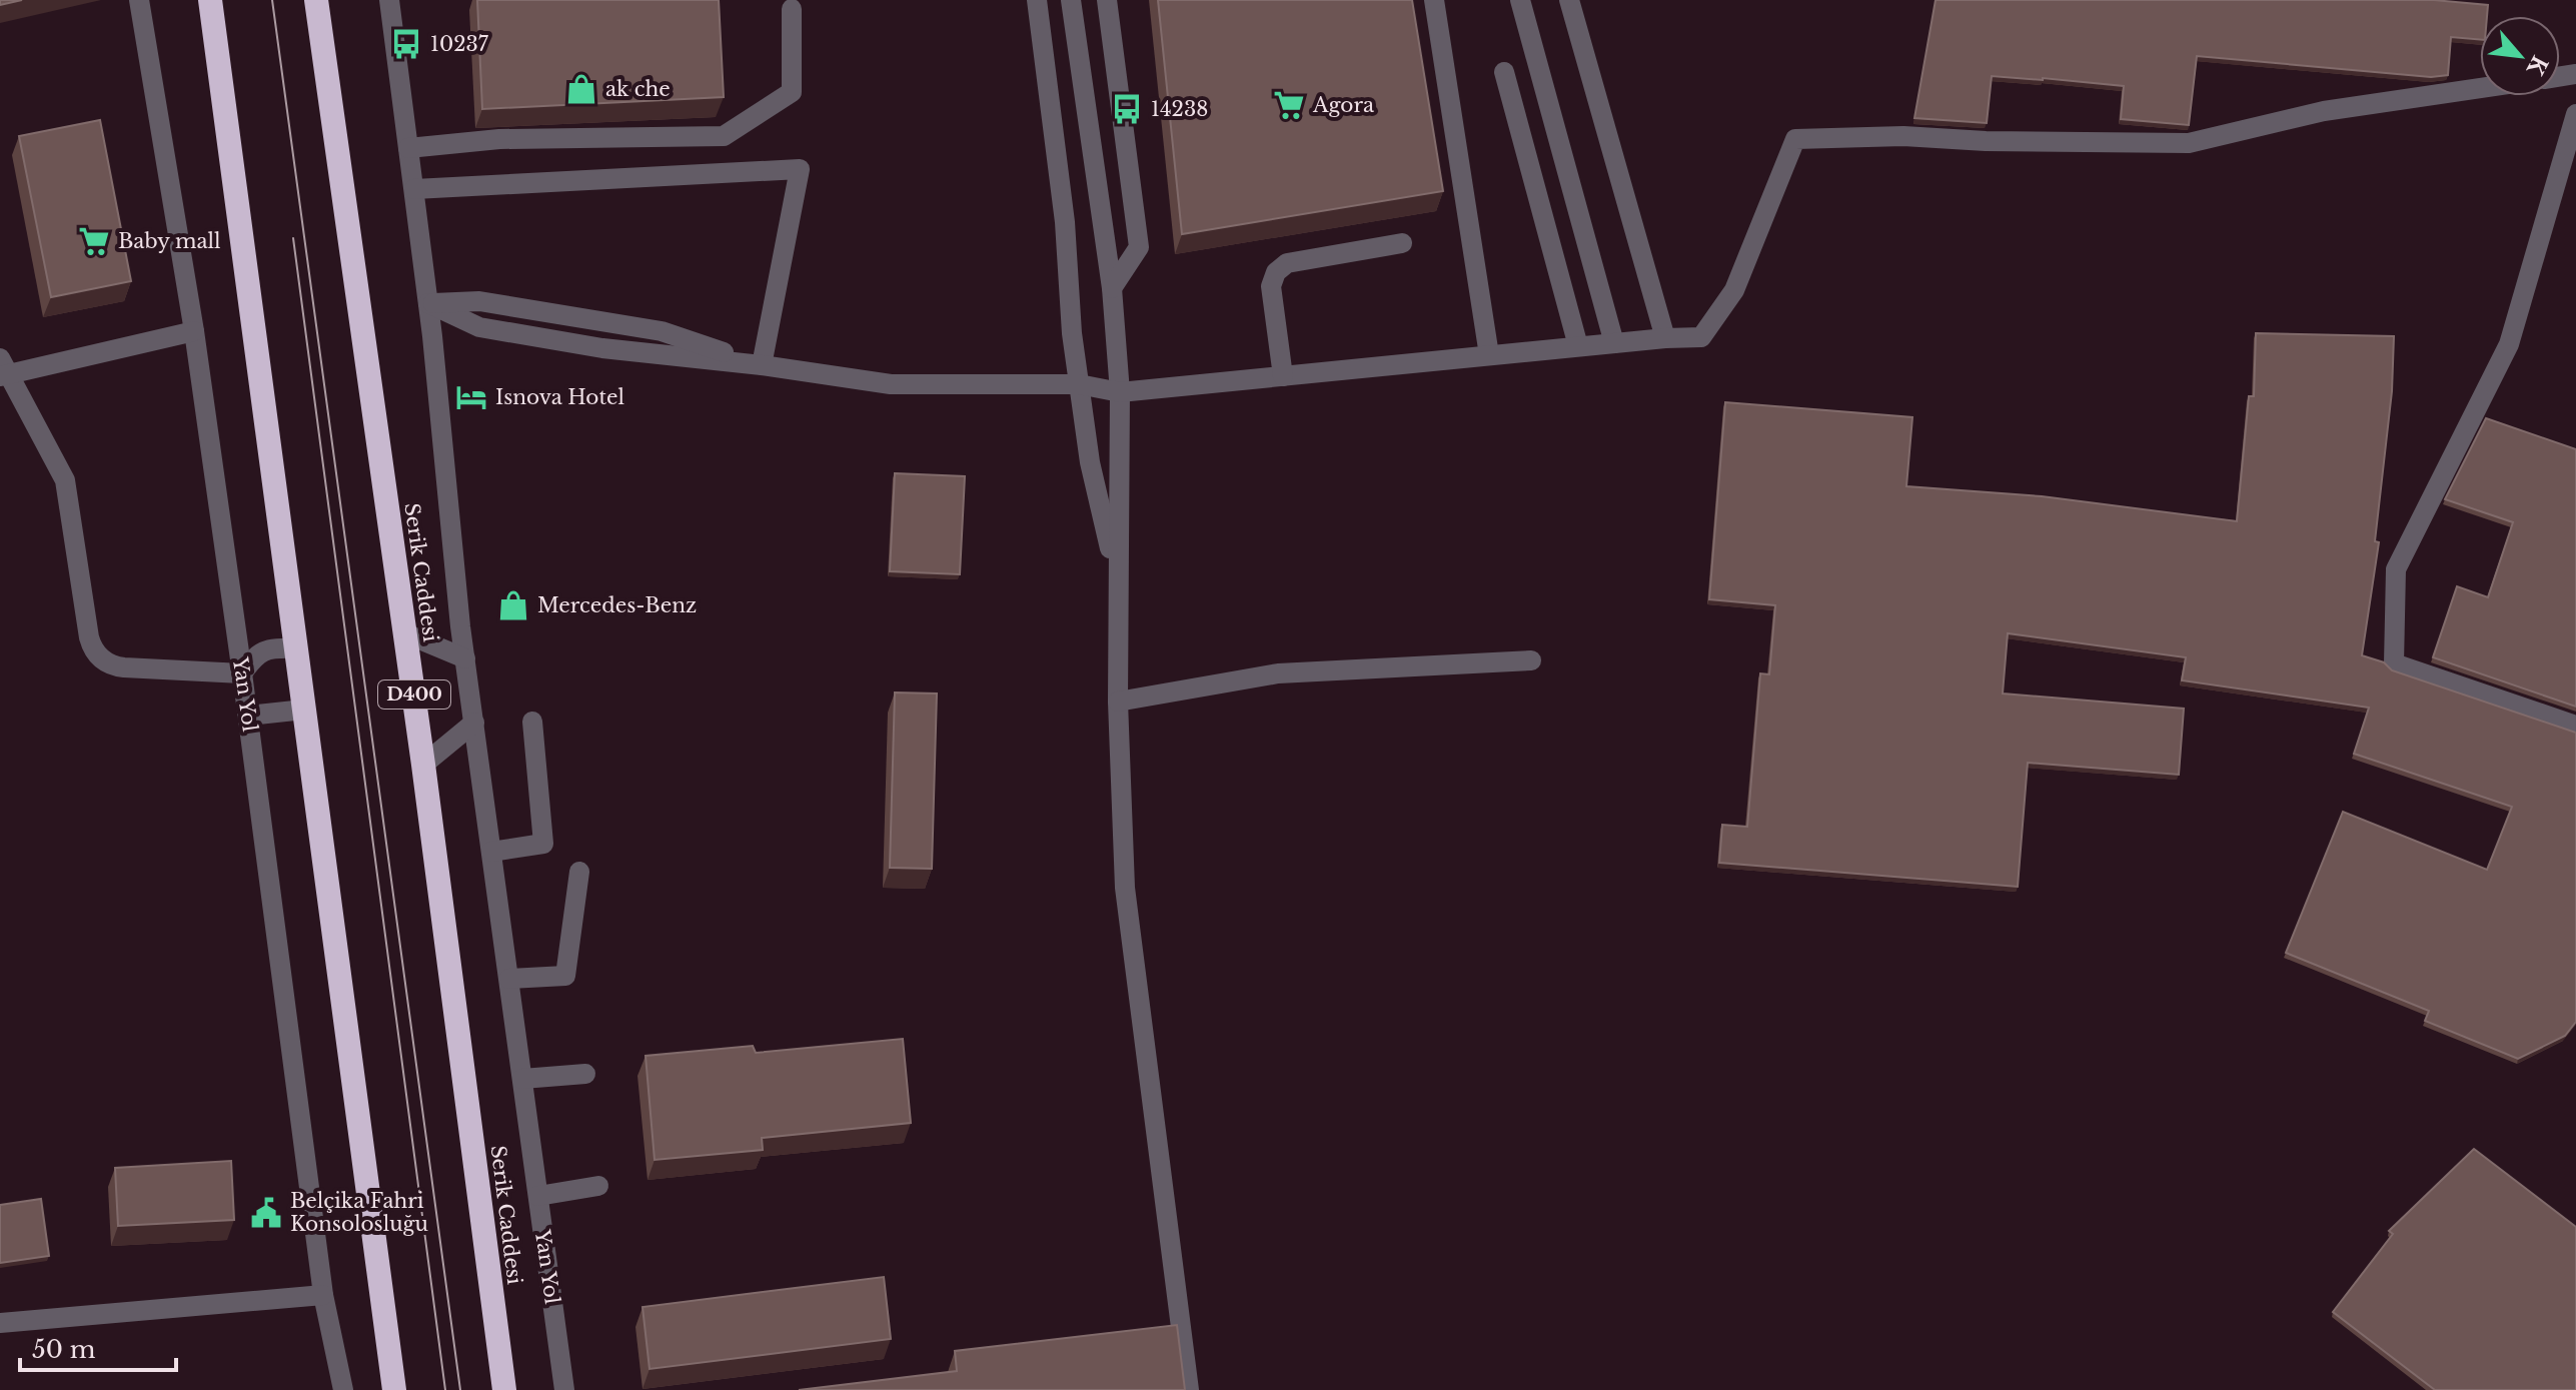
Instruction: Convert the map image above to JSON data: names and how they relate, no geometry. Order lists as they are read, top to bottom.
{
  "streets": {
    "highway": ["Serik Caddesi", "D400"],
    "street": ["Yan Yol"]
  },
  "places": {
    "bus stop": ["10237", "14238"],
    "shop": ["ak che", "Mercedes-Benz"],
    "supermarket": ["Agora", "Baby mall"],
    "hotel": ["Isnova Hotel"],
    "public building": ["Belçika Fahri Konsolosluğu"]
  },
  "scale_bar": "50 m",
  "north": "bottom right"
}
